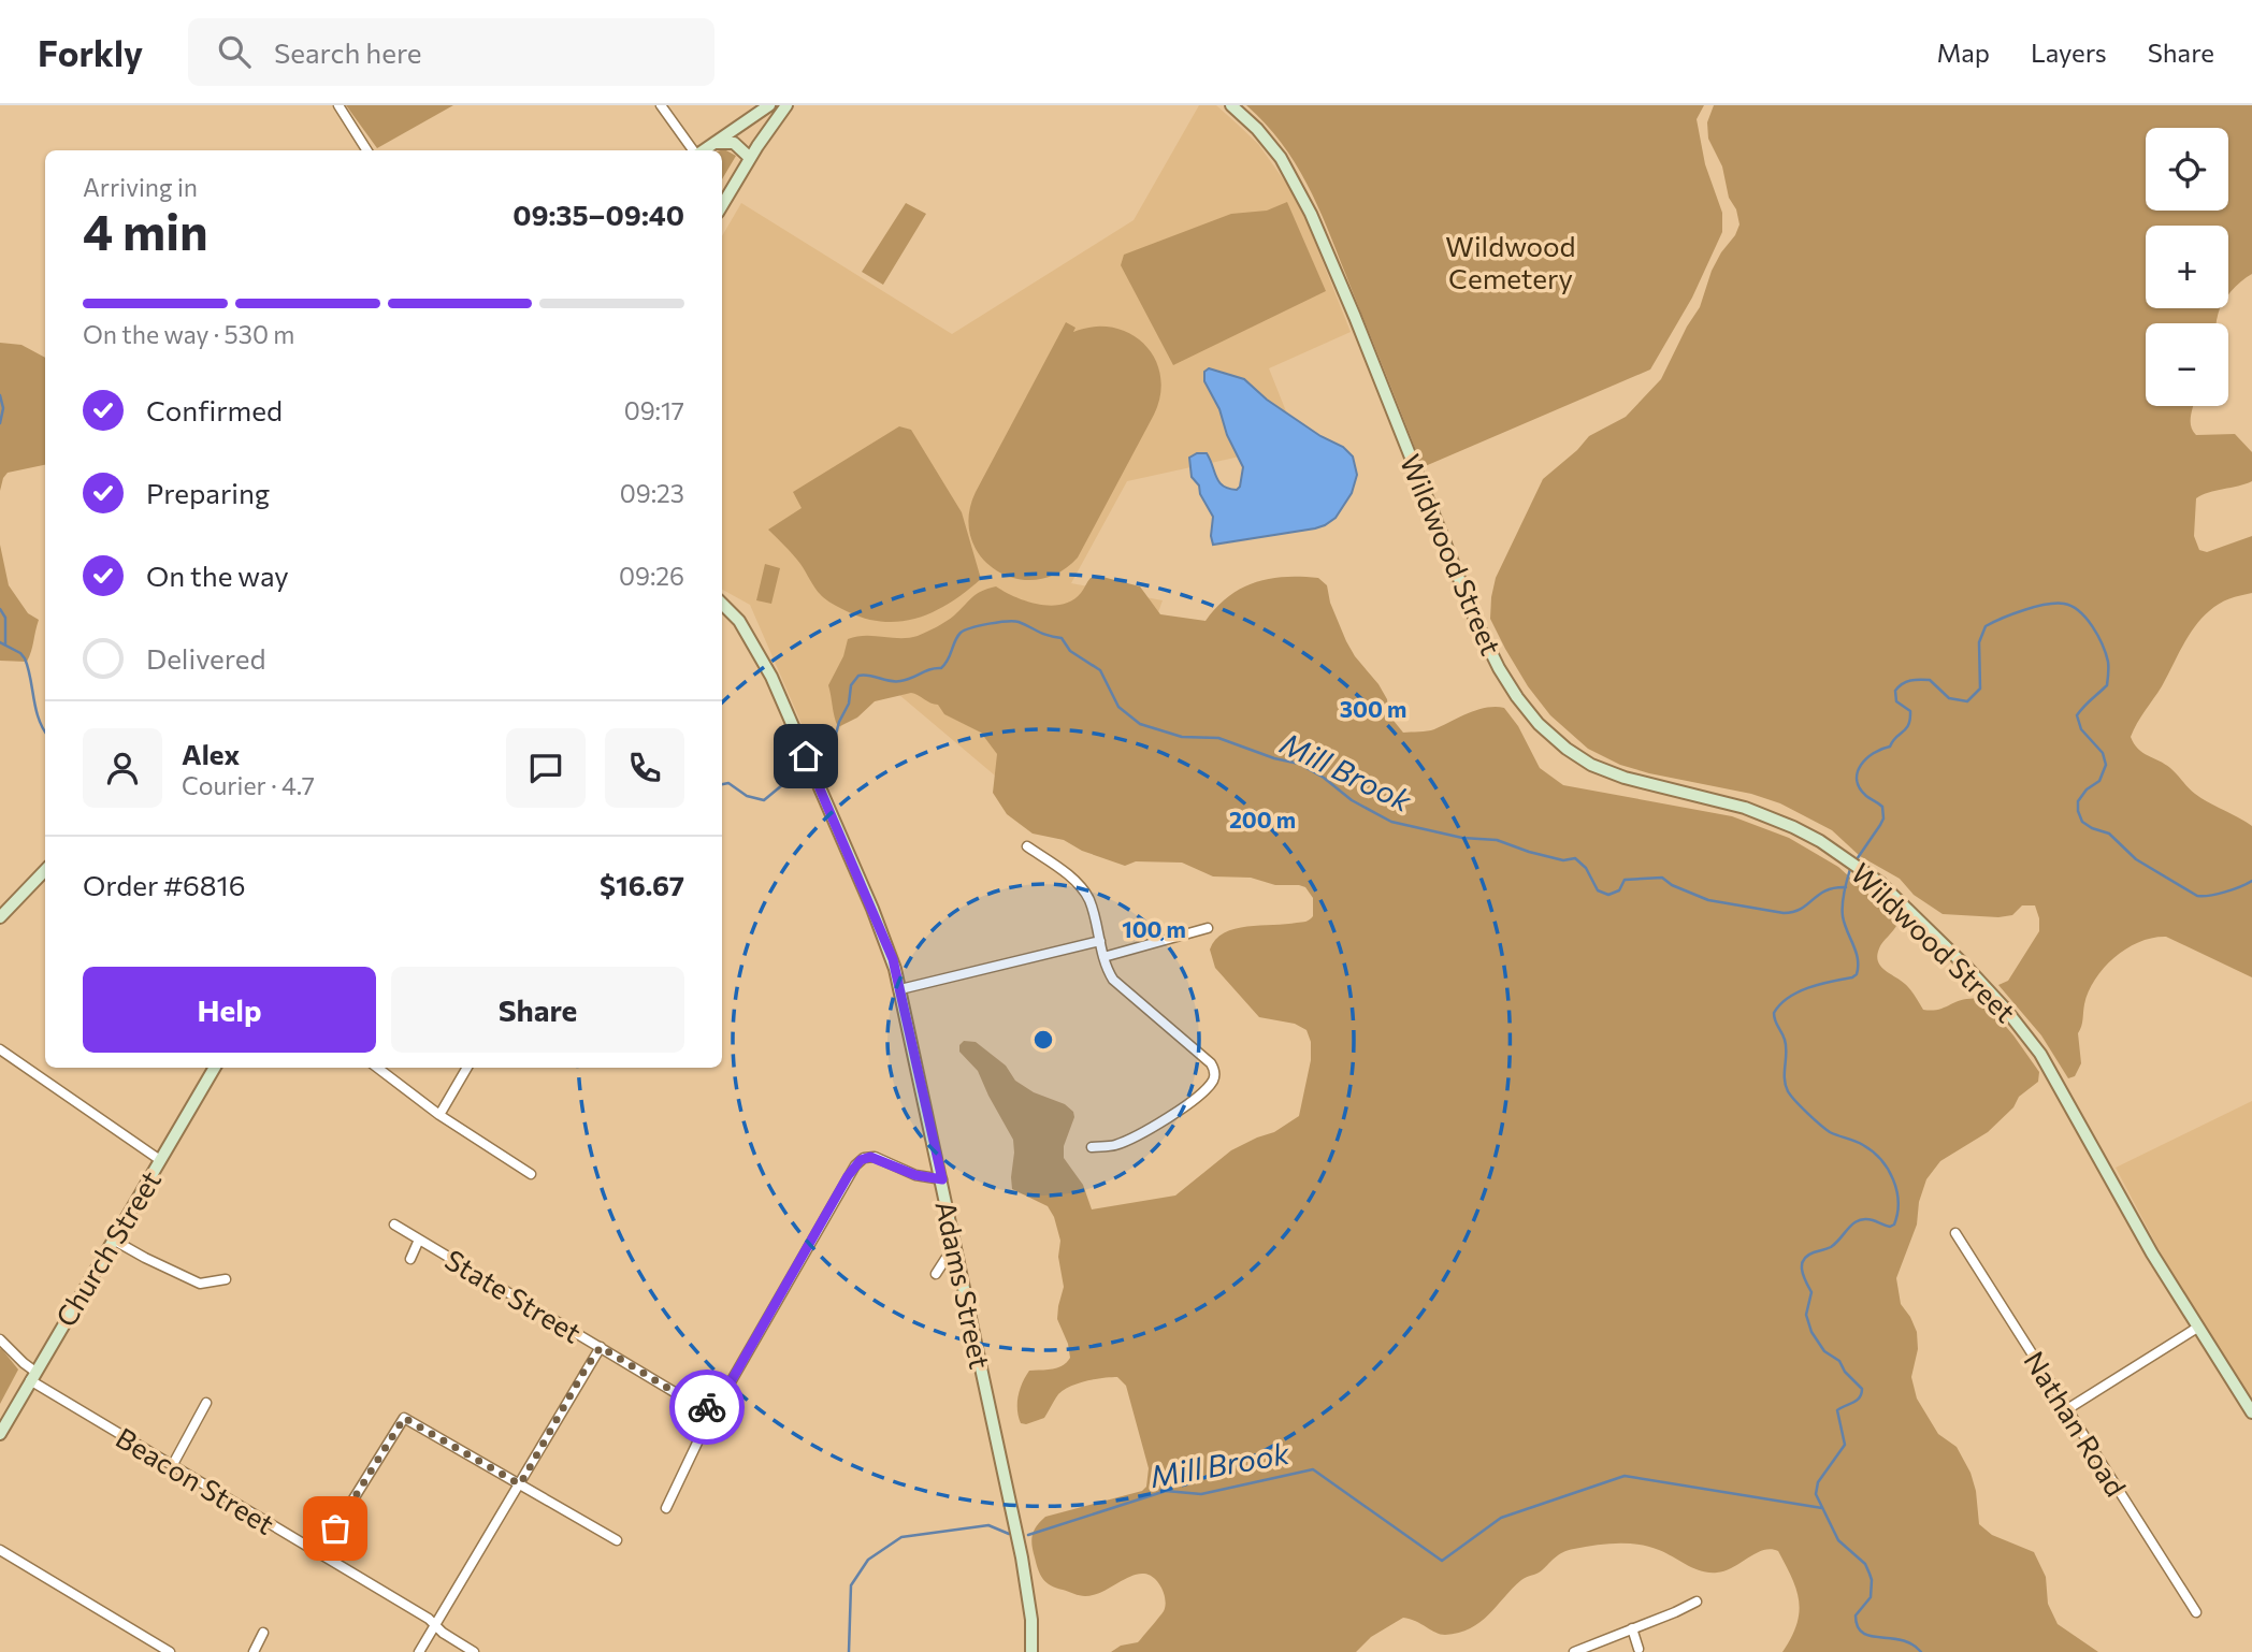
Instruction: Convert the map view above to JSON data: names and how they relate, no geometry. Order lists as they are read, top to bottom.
{
  "streets": {
    "street": [
      "Wildwood Street",
      "Church Street",
      "Adams Street",
      "State Street",
      "Nathan Road",
      "Beacon Street"
    ]
  },
  "crossings": [
    ["Church Street", "Beacon Street"]
  ],
  "water": ["Mill Brook"],
  "parks": ["Wildwood Cemetery"],
  "page": {
    "header": "Forkly",
    "search": "Search here",
    "nav": ["Map", "Layers", "Share"],
    "map_buttons": ["+", "−"],
    "heading": ["4 min", "Arriving in", "09:35–09:40"],
    "panel": [
      "Alex",
      "Courier · 4.7",
      "Order #6816",
      "$16.67"
    ],
    "bar": "On the way · 530 m",
    "list": [
      ["Confirmed", "09:17"],
      ["Preparing", "09:23"],
      ["On the way", "09:26"],
      "Delivered"
    ],
    "buttons": ["Help", "Share"]
  },
  "rings": ["300 m", "200 m", "100 m"]
}
